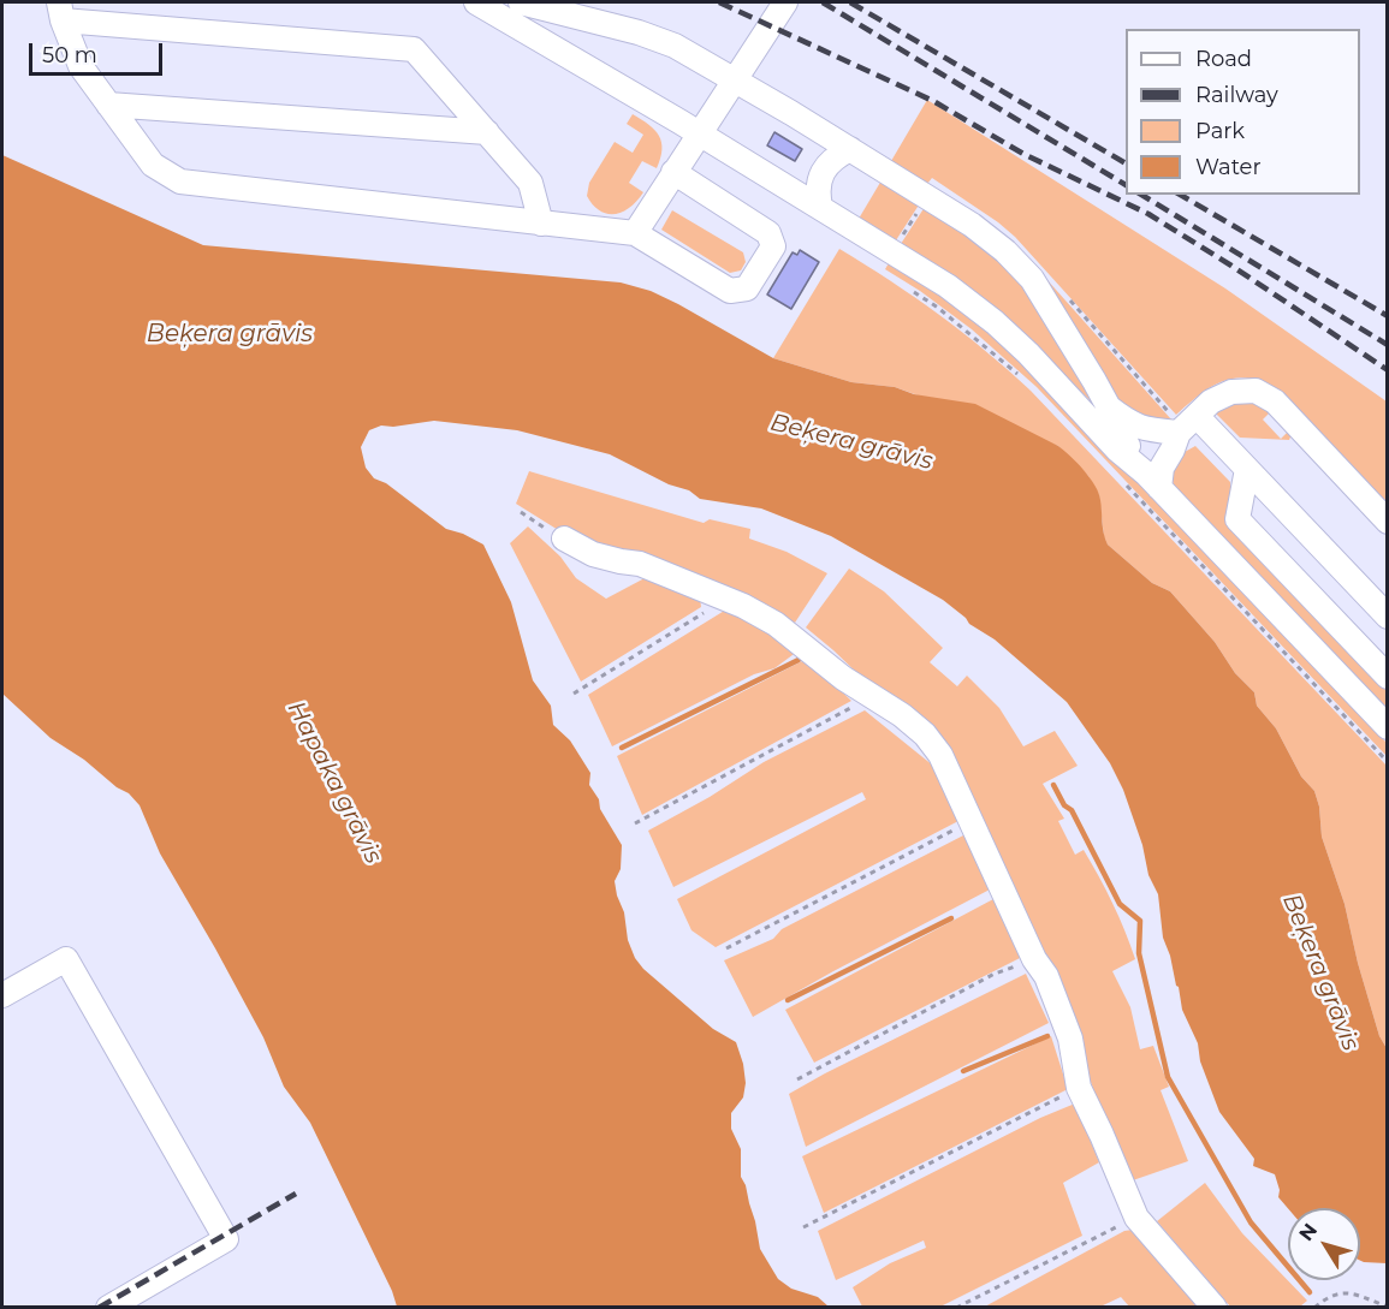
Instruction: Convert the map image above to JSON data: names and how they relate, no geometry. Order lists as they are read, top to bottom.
{
  "water": ["Beķera grāvis", "Hapaka grāvis"],
  "legend": [
    "Road",
    "Railway",
    "Park",
    "Water"
  ],
  "scale_bar": "50 m",
  "north": "top left"
}
